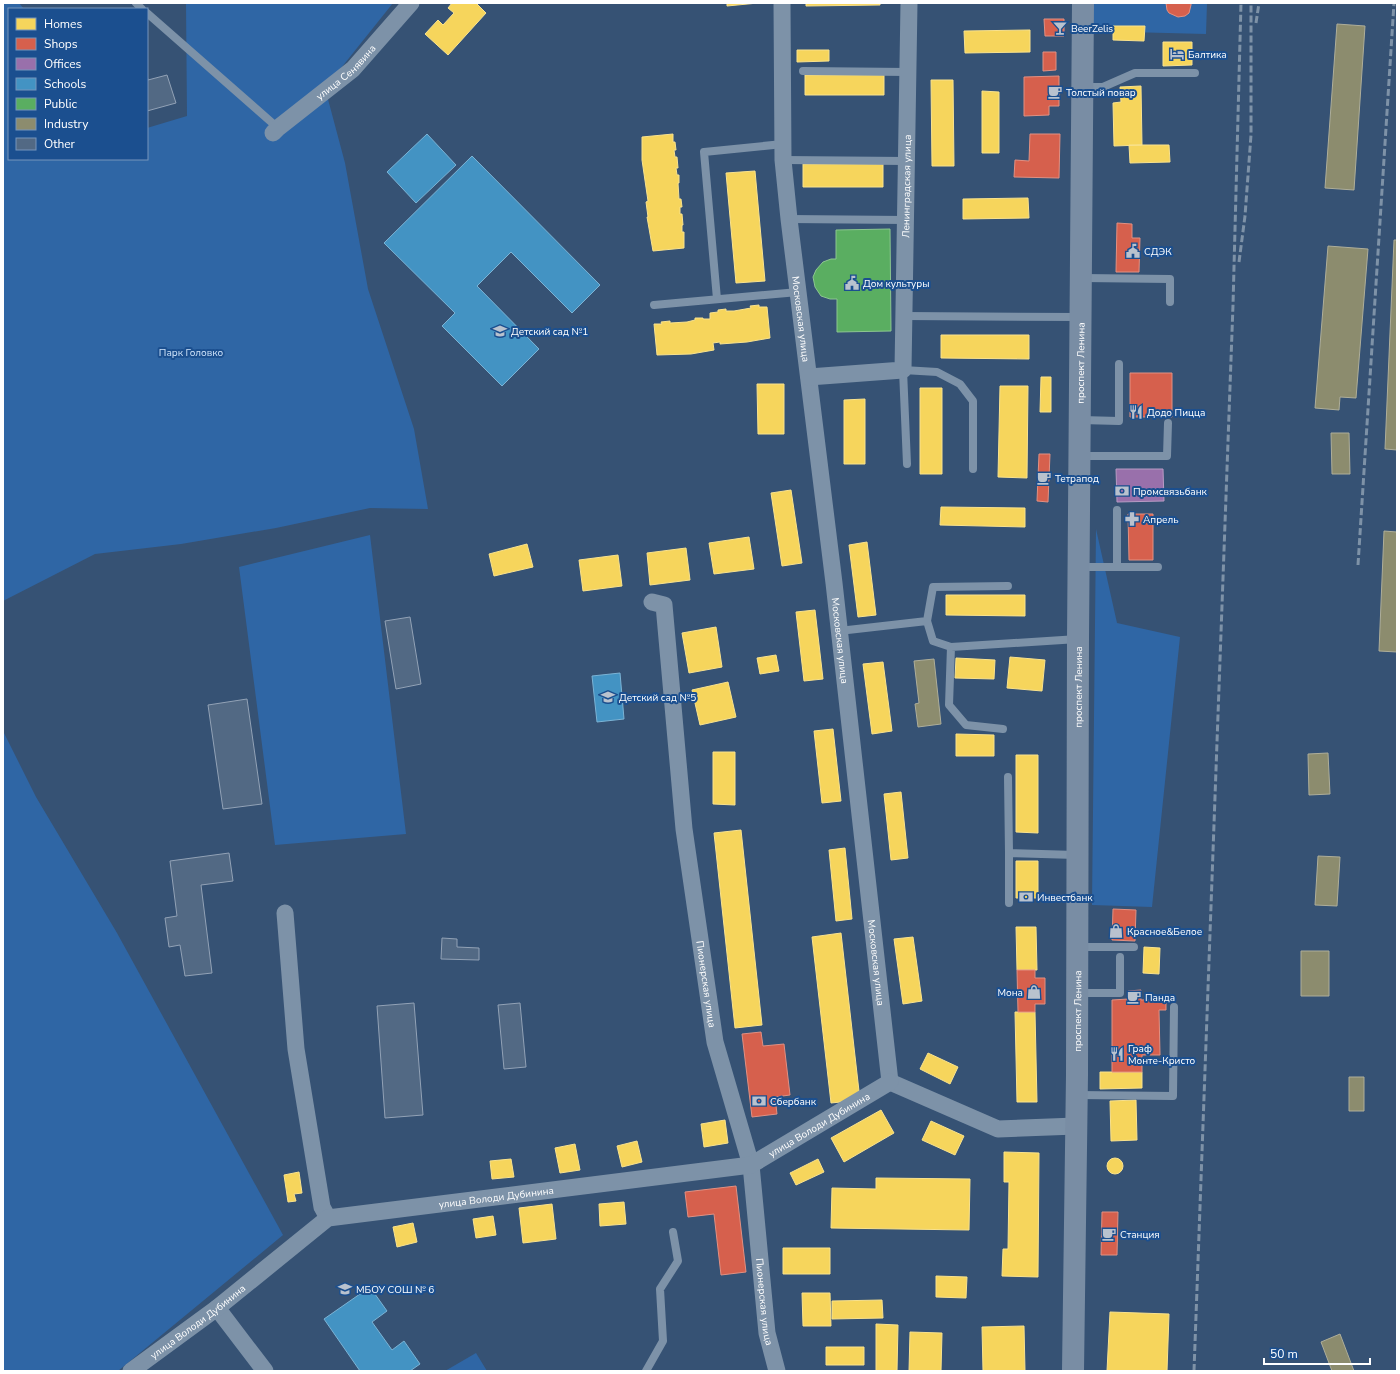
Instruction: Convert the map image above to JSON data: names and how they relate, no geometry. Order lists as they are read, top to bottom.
{
  "streets": {
    "main road": ["проспект Ленина"],
    "street": [
      "улица Сенявина",
      "Ленинградская улица",
      "Московская улица",
      "Пионерская улица",
      "улица Володи Дубинина"
    ]
  },
  "crossings": [
    ["Московская улица", "улица Володи Дубинина"],
    ["Пионерская улица", "улица Володи Дубинина"]
  ],
  "parks": ["Парк Головко"],
  "places": {
    "bar": ["BeerZelis"],
    "hotel": ["Балтика"],
    "cafe": [
      "Толстый повар",
      "Тетрапод",
      "Панда",
      "Станция"
    ],
    "public building": ["СДЭК", "Дом культуры"],
    "school or university": ["Детский сад №1", "Детский сад №5", "МБОУ СОШ № 6"],
    "restaurant": ["Додо Пицца", "Граф Монте-Кристо"],
    "bank": ["Промсвязьбанк", "Инвестбанк", "Сбербанк"],
    "pharmacy": ["Апрель"],
    "shop": ["Красное&Белое", "Мона"]
  },
  "legend": [
    "Homes",
    "Shops",
    "Offices",
    "Schools",
    "Public",
    "Industry",
    "Other"
  ],
  "scale_bar": "50 m"
}
